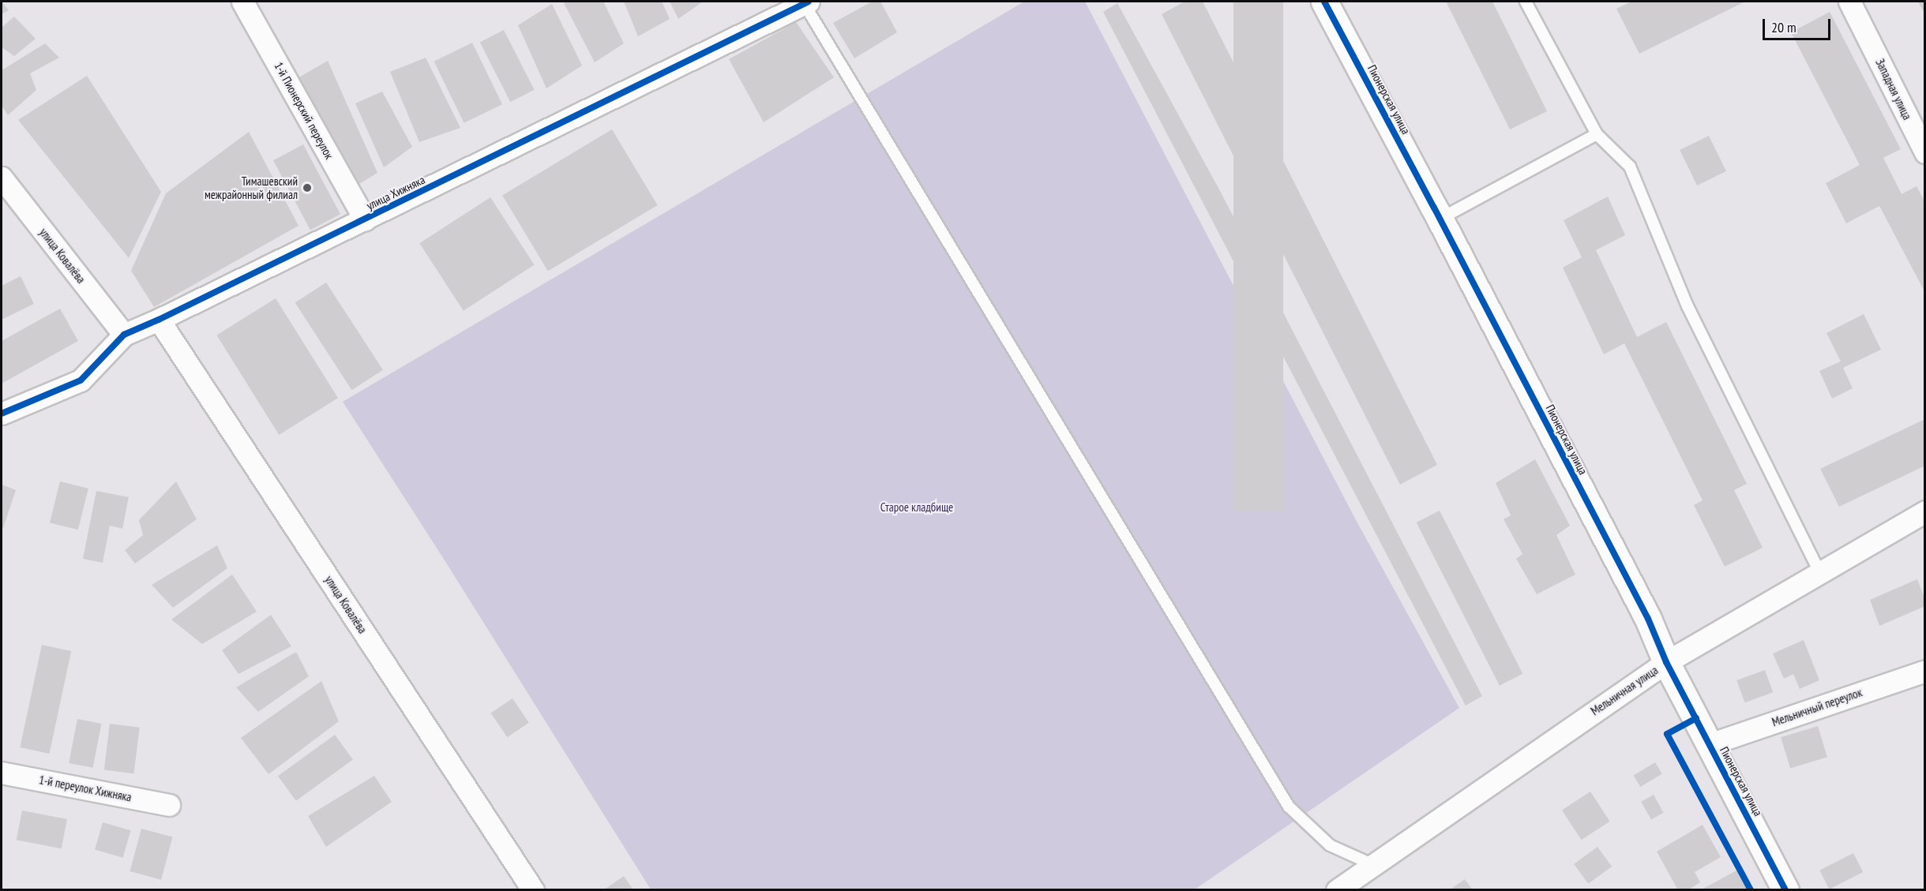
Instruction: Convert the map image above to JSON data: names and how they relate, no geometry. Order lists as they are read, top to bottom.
{
  "streets": {
    "street": [
      "Западная улица",
      "Пионерская улица",
      "1-й Пионерский переулок",
      "улица Хижняка",
      "улица Ковалёва",
      "Мельничная улица",
      "Мельничный переулок",
      "1-й переулок Хижняка"
    ]
  },
  "crossings": [
    ["Пионерская улица", "Мельничная улица"],
    ["Пионерская улица", "Мельничный переулок"],
    ["1-й Пионерский переулок", "улица Хижняка"],
    ["улица Хижняка", "улица Ковалёва"]
  ],
  "parks": ["Старое кладбище"],
  "places": ["Тимашевский межрайонный филиал"],
  "scale_bar": "20 m"
}
